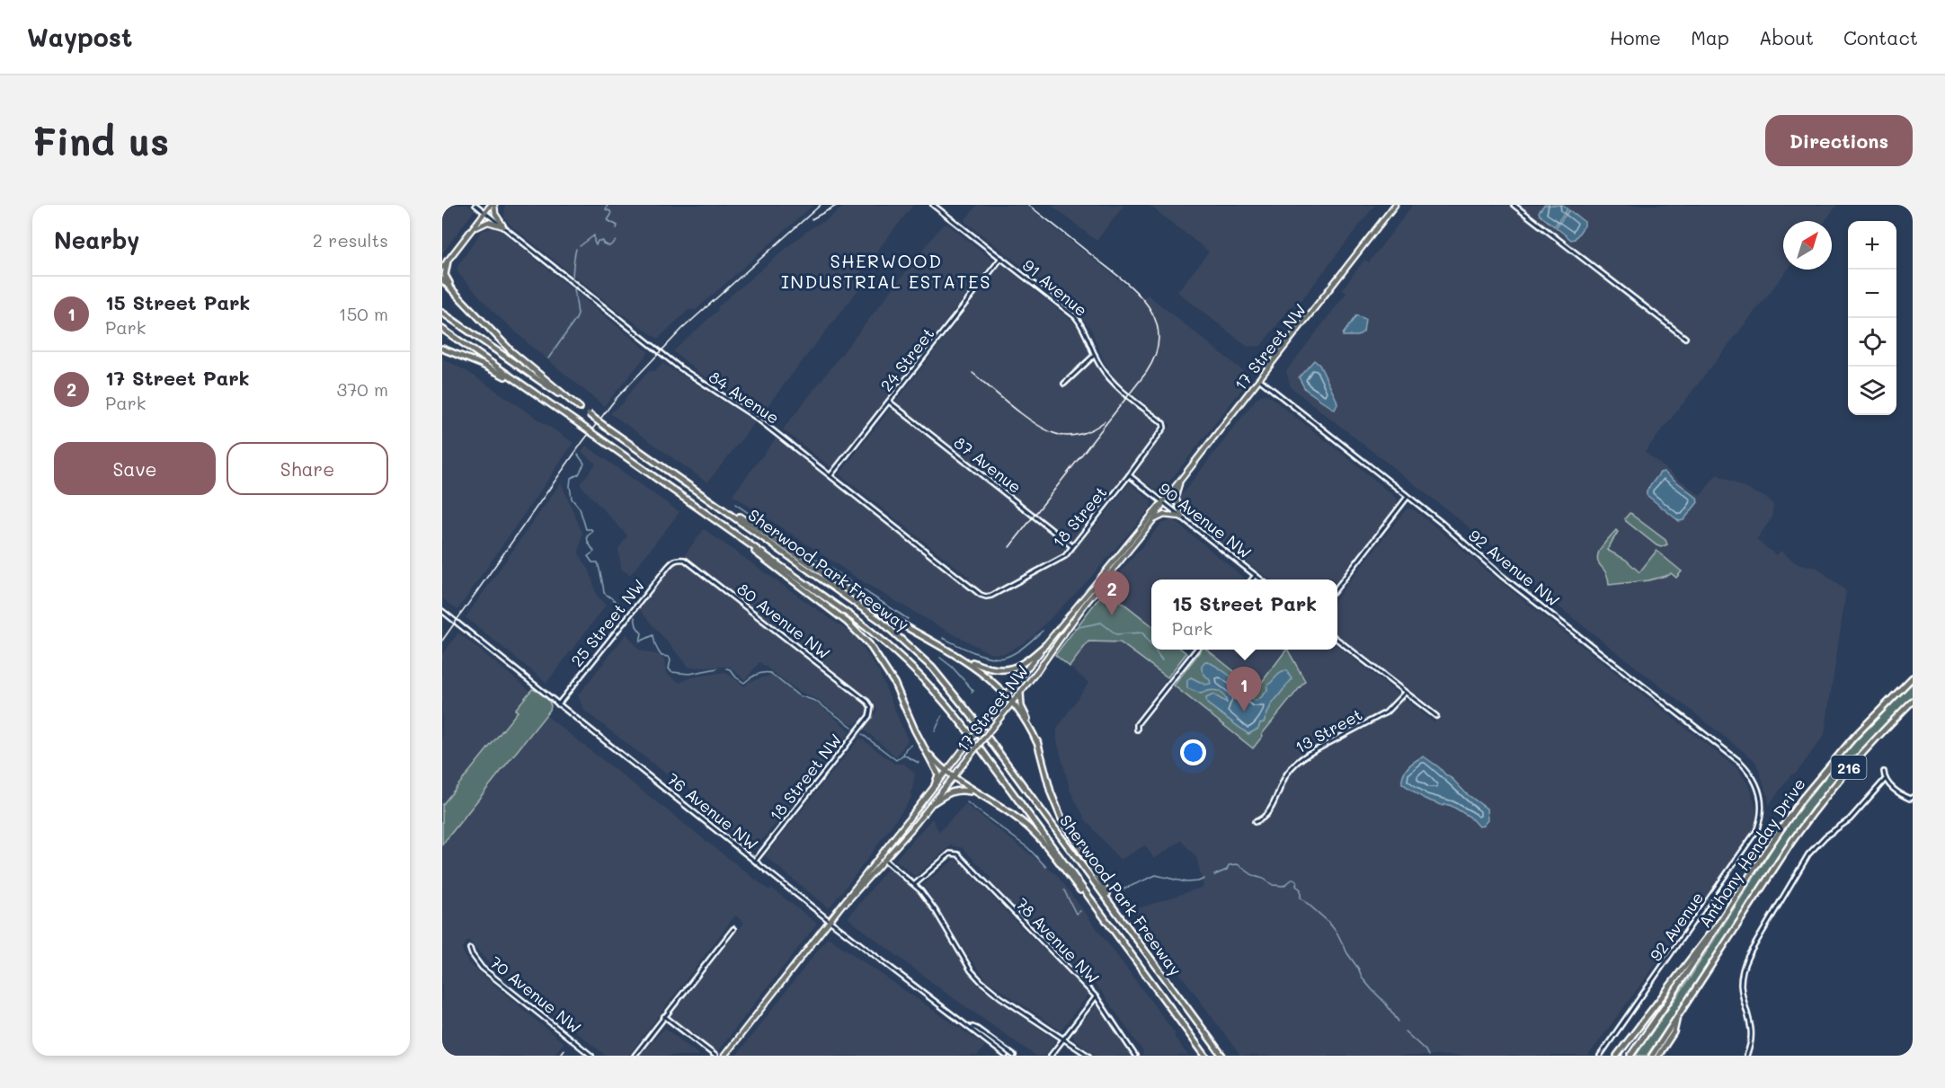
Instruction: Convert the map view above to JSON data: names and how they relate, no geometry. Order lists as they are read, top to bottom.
{
  "streets": {
    "highway": ["Sherwood Park Freeway", "216", "Anthony Henday Drive"],
    "main road": ["17 Street NW"],
    "street": [
      "91 Avenue",
      "24 Street",
      "84 Avenue",
      "87 Avenue",
      "18 Street",
      "90 Avenue NW",
      "92 Avenue NW",
      "80 Avenue NW",
      "25 Street NW",
      "13 Street",
      "18 Street NW",
      "76 Avenue NW",
      "92 Avenue",
      "78 Avenue NW",
      "70 Avenue NW"
    ]
  },
  "crossings": [
    ["91 Avenue", "24 Street"],
    ["91 Avenue", "18 Street"],
    ["17 Street NW", "90 Avenue NW"],
    ["17 Street NW", "92 Avenue NW"],
    ["17 Street NW", "76 Avenue NW"],
    ["24 Street", "84 Avenue"],
    ["24 Street", "87 Avenue"],
    ["84 Avenue", "18 Street"],
    ["87 Avenue", "18 Street"],
    ["18 Street", "90 Avenue NW"],
    ["92 Avenue NW", "92 Avenue"],
    ["80 Avenue NW", "25 Street NW"],
    ["80 Avenue NW", "18 Street NW"],
    ["25 Street NW", "76 Avenue NW"],
    ["18 Street NW", "76 Avenue NW"]
  ],
  "districts": ["SHERWOOD INDUSTRIAL ESTATES"],
  "north": "top right",
  "page": {
    "header": "Waypost",
    "nav": [
      "Home",
      "Map",
      "About",
      "Contact"
    ],
    "buttons": [
      "Directions",
      ["Save", "Share"]
    ],
    "title": "Find us",
    "heading": ["Nearby", "2 results"],
    "map_buttons": ["+", "−"],
    "list": [
      {
        "mark": "1",
        "name": "15 Street Park",
        "note": "Park",
        "value": "150 m"
      },
      {
        "mark": "2",
        "name": "17 Street Park",
        "note": "Park",
        "value": "370 m"
      }
    ],
    "pins": ["2", "1"],
    "popup": ["15 Street Park", "Park"]
  }
}
